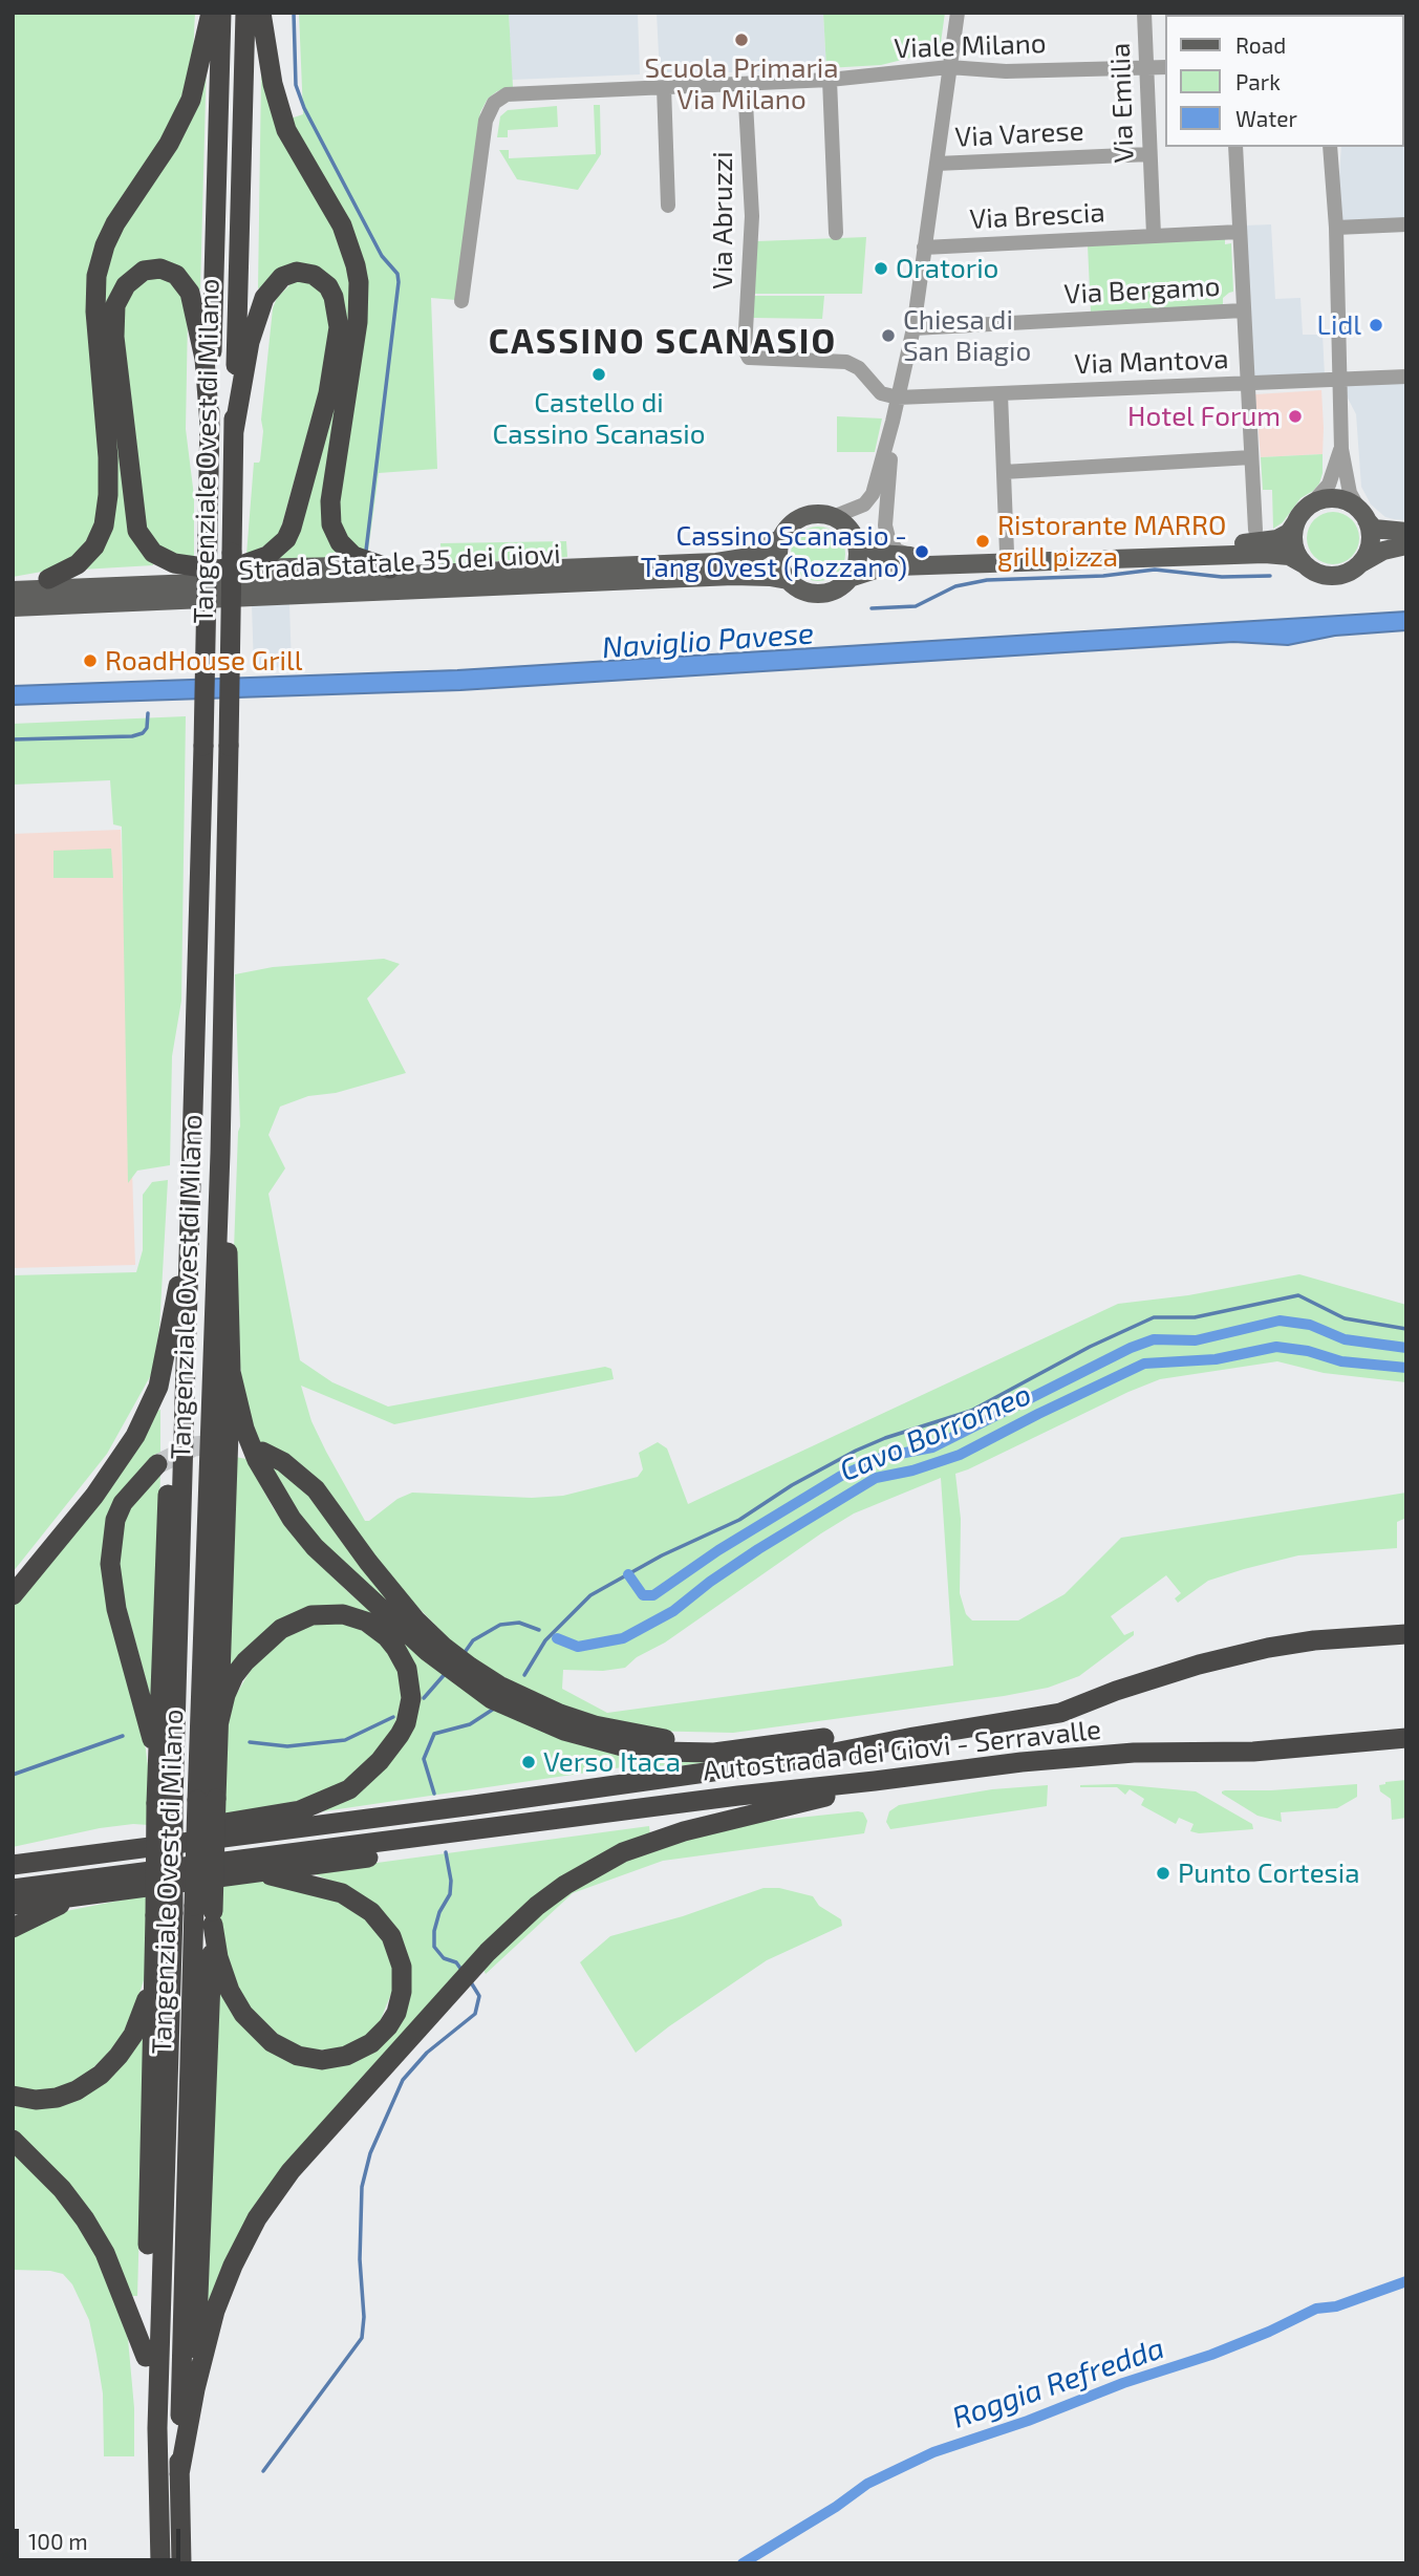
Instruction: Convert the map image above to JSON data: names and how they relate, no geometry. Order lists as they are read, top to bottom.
{
  "streets": {
    "highway": ["Tangenziale Ovest di Milano", "Autostrada dei Giovi - Serravalle"],
    "main road": ["Strada Statale 35 dei Giovi"],
    "street": [
      "Viale Milano",
      "Via Emilia",
      "Via Varese",
      "Via Brescia",
      "Via Abruzzi",
      "Via Bergamo",
      "Via Mantova"
    ]
  },
  "crossings": [
    ["Viale Milano", "Via Emilia"],
    ["Viale Milano", "Via Abruzzi"],
    ["Via Emilia", "Via Varese"],
    ["Via Emilia", "Via Brescia"],
    ["Via Abruzzi", "Via Mantova"]
  ],
  "districts": ["CASSINO SCANASIO"],
  "water": ["Naviglio Pavese", "Cavo Borromeo", "Roggia Refredda"],
  "places": [
    "Scuola Primaria Via Milano",
    "Oratorio",
    "Lidl",
    "Chiesa di San Biagio",
    "Castello di Cassino Scanasio",
    "Hotel Forum",
    "Ristorante MARRO grill pizza",
    "Cassino Scanasio - Tang Ovest (Rozzano)",
    "RoadHouse Grill",
    "Verso Itaca",
    "Punto Cortesia"
  ],
  "legend": ["Road", "Park", "Water"],
  "scale_bar": "100 m"
}
